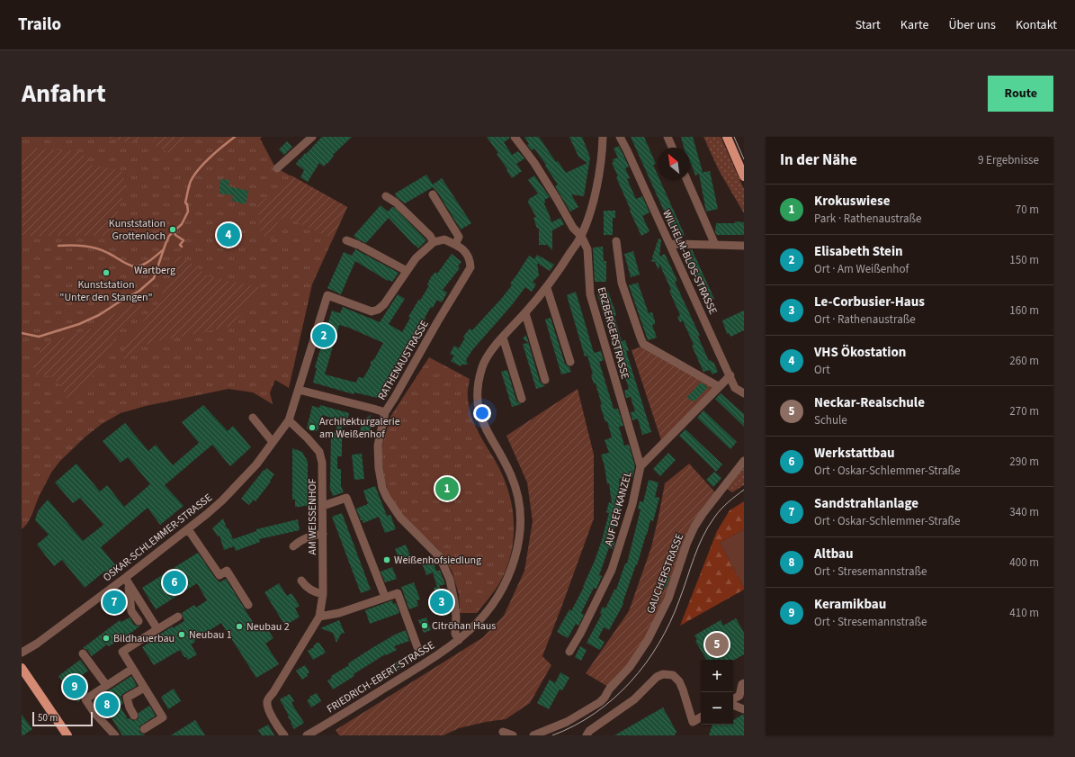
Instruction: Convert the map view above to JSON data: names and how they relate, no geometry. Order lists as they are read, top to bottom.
{
  "streets": {
    "street": [
      "WILHELM-BLOS-STRASSE",
      "ERZBERGERSTRASSE",
      "RATHENAUSTRASSE",
      "AUF DER KANZEL",
      "AM WEISSENHOF",
      "OSKAR-SCHLEMMER-STRASSE",
      "GAUCHERSTRASSE",
      "FRIEDRICH-EBERT-STRASSE"
    ]
  },
  "crossings": [
    ["WILHELM-BLOS-STRASSE", "AUF DER KANZEL"],
    ["ERZBERGERSTRASSE", "AUF DER KANZEL"],
    ["ERZBERGERSTRASSE", "FRIEDRICH-EBERT-STRASSE"],
    ["RATHENAUSTRASSE", "FRIEDRICH-EBERT-STRASSE"],
    ["AM WEISSENHOF", "OSKAR-SCHLEMMER-STRASSE"]
  ],
  "parks": ["Wartberg"],
  "places": [
    "Kunststation Grottenloch",
    "Kunststation \"Unter den Stangen\"",
    "Architekturgalerie am Weißenhof",
    "Weißenhofsiedlung",
    "Citröhan Haus",
    "Neubau 2",
    "Neubau 1",
    "Bildhauerbau"
  ],
  "scale_bar": "50 m",
  "north": "top left",
  "page": {
    "header": "Trailo",
    "nav": [
      "Start",
      "Karte",
      "Über uns",
      "Kontakt"
    ],
    "title": "Anfahrt",
    "buttons": "Route",
    "heading": ["In der Nähe", "9 Ergebnisse"],
    "list": [
      {
        "mark": "1",
        "name": "Krokuswiese",
        "note": "Park · Rathenaustraße",
        "value": "70 m"
      },
      {
        "mark": "2",
        "name": "Elisabeth Stein",
        "note": "Ort · Am Weißenhof",
        "value": "150 m"
      },
      {
        "mark": "3",
        "name": "Le-Corbusier-Haus",
        "note": "Ort · Rathenaustraße",
        "value": "160 m"
      },
      {
        "mark": "4",
        "name": "VHS Ökostation",
        "note": "Ort",
        "value": "260 m"
      },
      {
        "mark": "5",
        "name": "Neckar-Realschule",
        "note": "Schule",
        "value": "270 m"
      },
      {
        "mark": "6",
        "name": "Werkstattbau",
        "note": "Ort · Oskar-Schlemmer-Straße",
        "value": "290 m"
      },
      {
        "mark": "7",
        "name": "Sandstrahlanlage",
        "note": "Ort · Oskar-Schlemmer-Straße",
        "value": "340 m"
      },
      {
        "mark": "8",
        "name": "Altbau",
        "note": "Ort · Stresemannstraße",
        "value": "400 m"
      },
      {
        "mark": "9",
        "name": "Keramikbau",
        "note": "Ort · Stresemannstraße",
        "value": "410 m"
      }
    ],
    "pins": [
      "4",
      "2",
      "1",
      "6",
      "3",
      "7",
      "5",
      "9",
      "8"
    ],
    "map_buttons": ["+", "−"],
    "scale": "50 m"
  }
}
